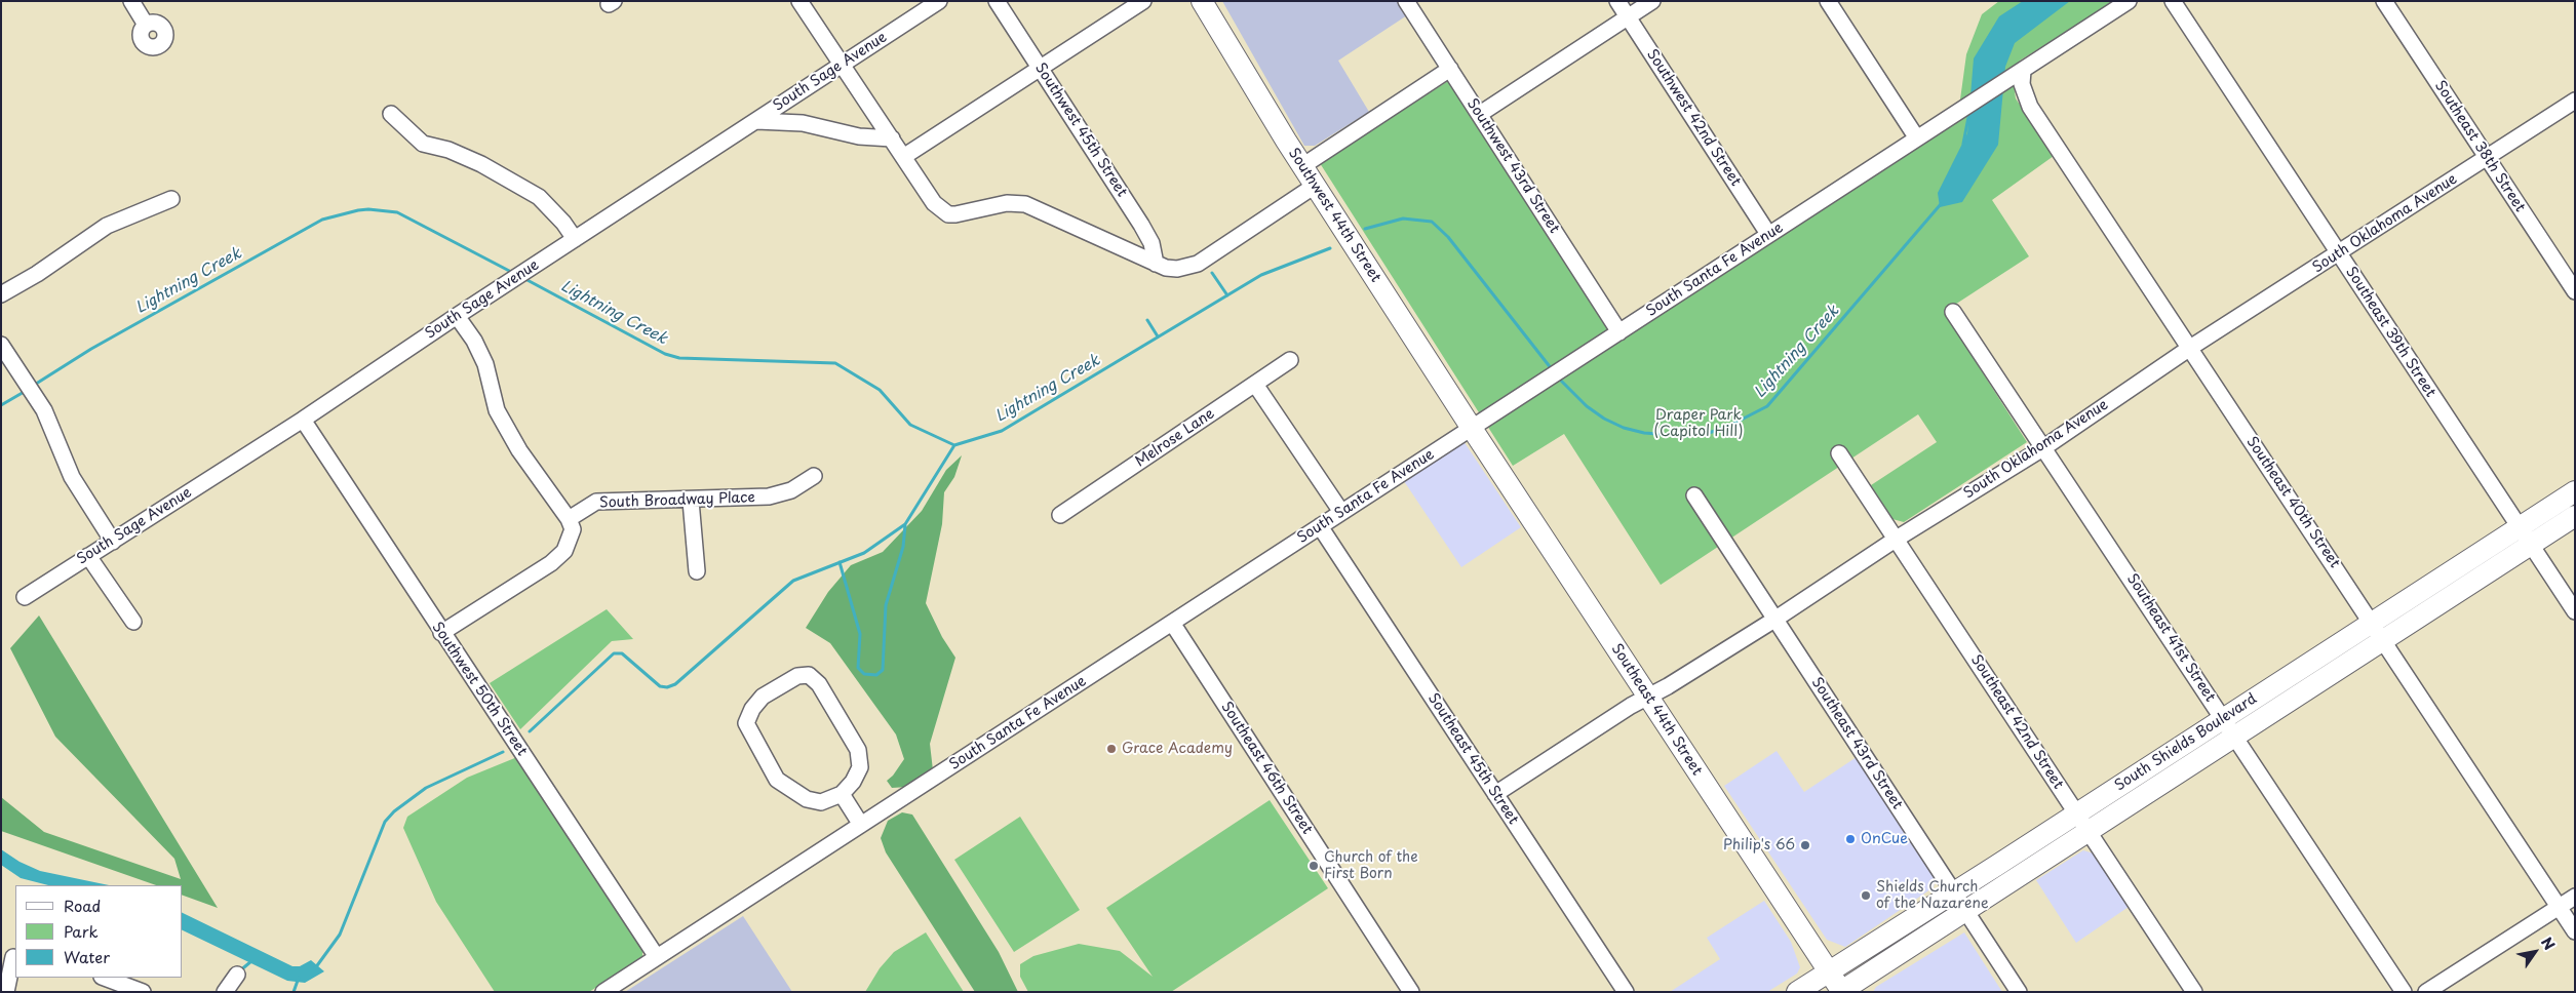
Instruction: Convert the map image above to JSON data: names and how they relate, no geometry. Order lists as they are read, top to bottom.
{
  "streets": {
    "main road": ["Southwest 44th Street", "Southeast 44th Street", "South Shields Boulevard"],
    "street": [
      "South Sage Avenue",
      "Southwest 42nd Street",
      "Southwest 45th Street",
      "Southeast 38th Street",
      "Southwest 43rd Street",
      "South Oklahoma Avenue",
      "South Santa Fe Avenue",
      "Southeast 39th Street",
      "Melrose Lane",
      "South Broadway Place",
      "Southeast 40th Street",
      "Southeast 41st Street",
      "Southwest 50th Street",
      "Southeast 42nd Street",
      "Southeast 43rd Street",
      "Southeast 45th Street",
      "Southeast 46th Street"
    ]
  },
  "crossings": [
    ["South Sage Avenue", "Southwest 50th Street"],
    ["Southwest 42nd Street", "South Santa Fe Avenue"],
    ["Southeast 38th Street", "South Oklahoma Avenue"],
    ["Southwest 43rd Street", "South Santa Fe Avenue"],
    ["Southwest 44th Street", "South Santa Fe Avenue"],
    ["Southwest 44th Street", "Southeast 44th Street"],
    ["South Oklahoma Avenue", "Southeast 39th Street"],
    ["South Oklahoma Avenue", "Southeast 40th Street"],
    ["South Oklahoma Avenue", "Southeast 41st Street"],
    ["South Oklahoma Avenue", "Southeast 44th Street"],
    ["South Oklahoma Avenue", "Southeast 42nd Street"],
    ["South Oklahoma Avenue", "Southeast 43rd Street"],
    ["South Oklahoma Avenue", "Southeast 45th Street"],
    ["South Santa Fe Avenue", "Southeast 40th Street"],
    ["South Santa Fe Avenue", "Southwest 50th Street"],
    ["South Santa Fe Avenue", "Southeast 44th Street"],
    ["South Santa Fe Avenue", "Southeast 45th Street"],
    ["South Santa Fe Avenue", "Southeast 46th Street"],
    ["Southeast 39th Street", "South Shields Boulevard"],
    ["Southeast 40th Street", "South Shields Boulevard"],
    ["Southeast 41st Street", "South Shields Boulevard"],
    ["Southeast 44th Street", "South Shields Boulevard"],
    ["Southeast 42nd Street", "South Shields Boulevard"],
    ["South Shields Boulevard", "Southeast 43rd Street"]
  ],
  "water": ["Lightning Creek"],
  "parks": ["Draper Park (Capitol Hill)"],
  "places": [
    "Grace Academy",
    "OnCue",
    "Philip's 66",
    "Church of the First Born",
    "Shields Church of the Nazarene"
  ],
  "legend": ["Road", "Park", "Water"],
  "north": "top right"
}
